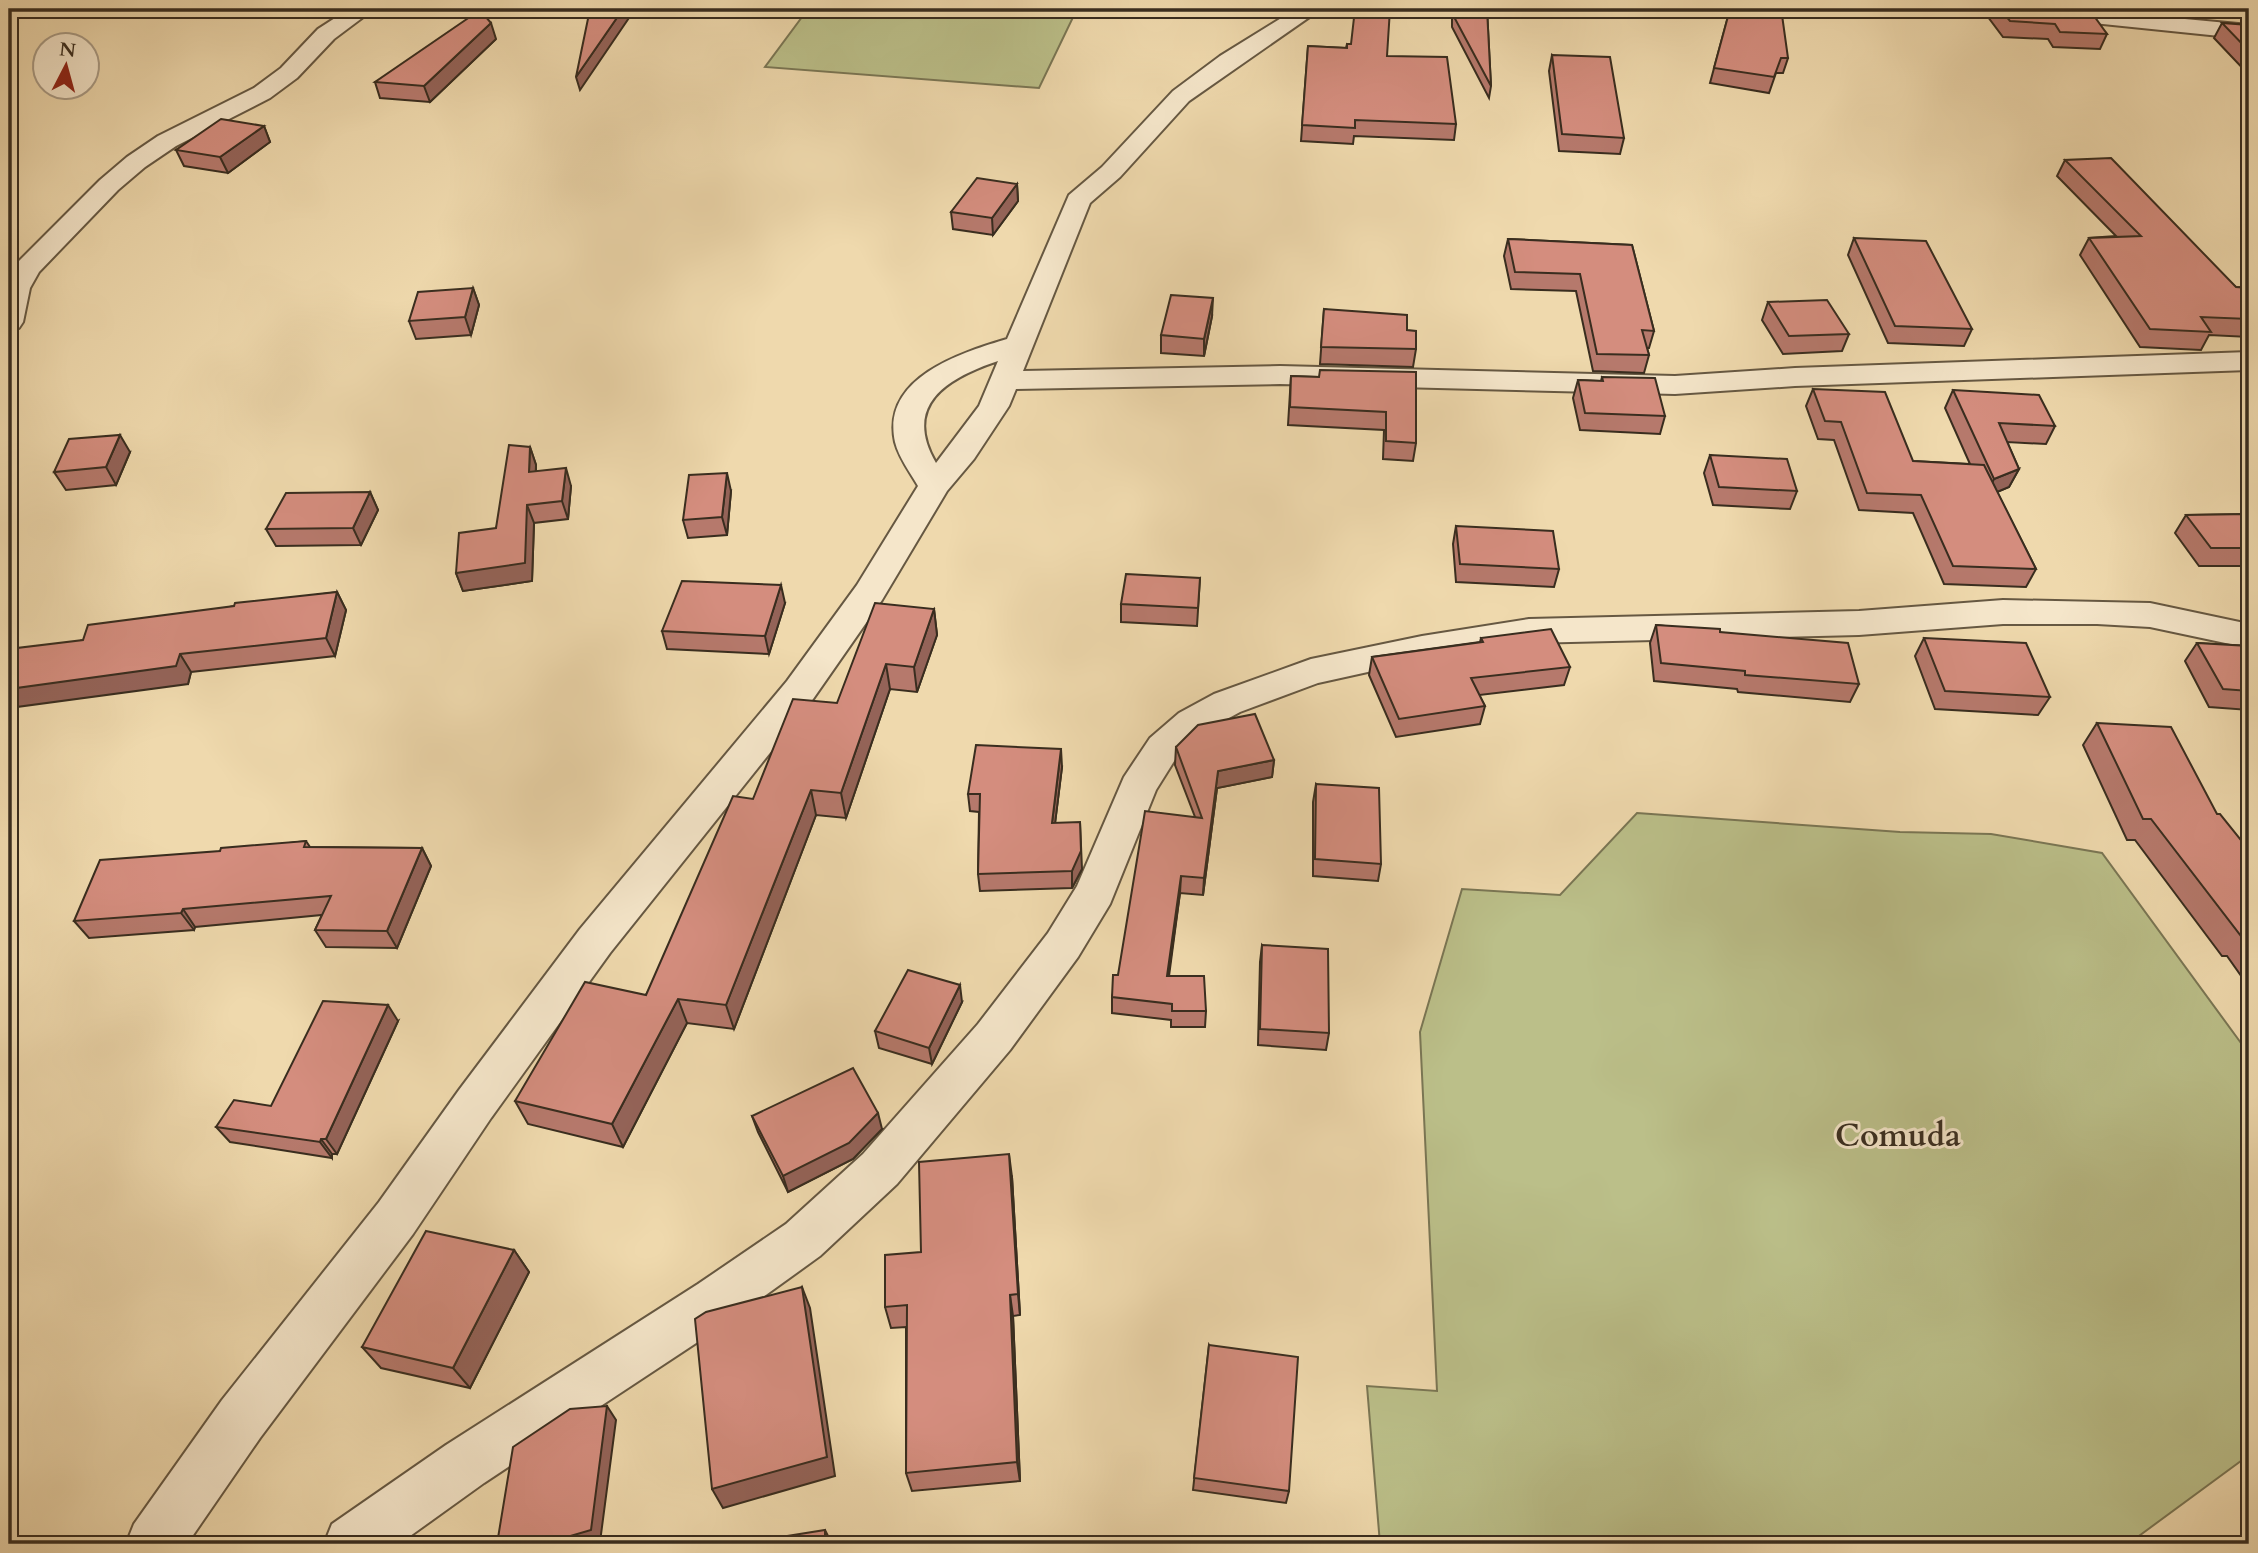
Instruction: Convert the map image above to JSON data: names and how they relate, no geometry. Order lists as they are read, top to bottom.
{
  "districts": ["Comuda"],
  "north": "top"
}
